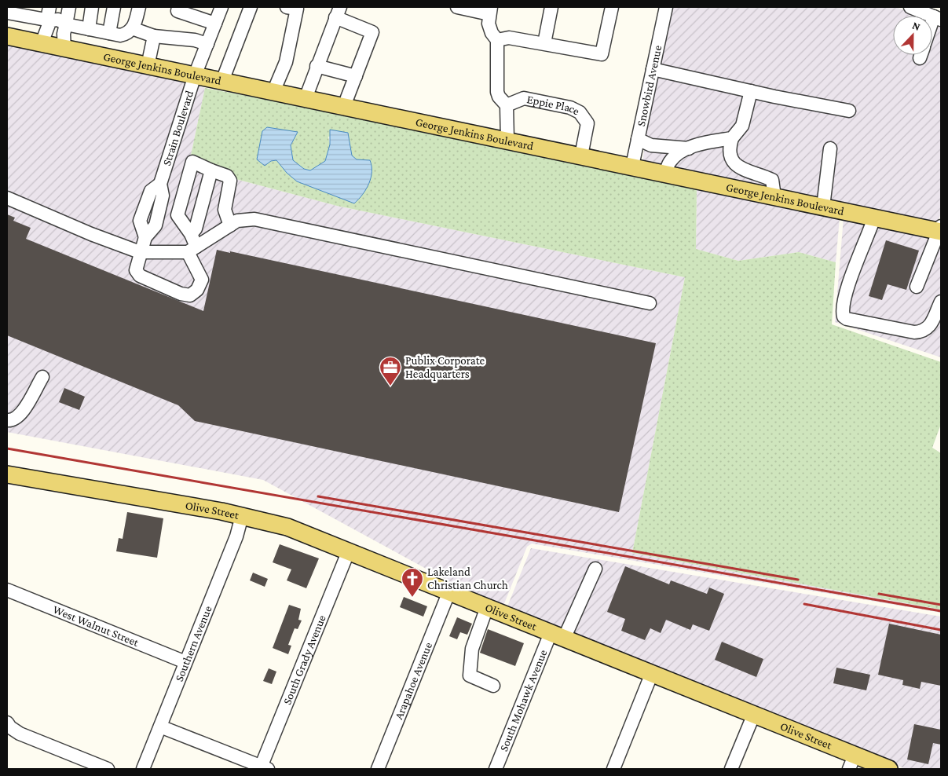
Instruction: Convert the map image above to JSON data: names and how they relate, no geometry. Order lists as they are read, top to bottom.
{
  "streets": {
    "main road": ["George Jenkins Boulevard", "Olive Street"],
    "street": [
      "Snowbird Avenue",
      "Eppie Place",
      "Strain Boulevard",
      "West Walnut Street",
      "Southern Avenue",
      "South Grady Avenue",
      "Arapahoe Avenue",
      "South Mohawk Avenue"
    ]
  },
  "crossings": [
    ["George Jenkins Boulevard", "Snowbird Avenue"],
    ["George Jenkins Boulevard", "Eppie Place"],
    ["George Jenkins Boulevard", "Strain Boulevard"],
    ["Olive Street", "Southern Avenue"],
    ["Olive Street", "South Grady Avenue"],
    ["Olive Street", "Arapahoe Avenue"],
    ["Olive Street", "South Mohawk Avenue"],
    ["West Walnut Street", "Southern Avenue"]
  ],
  "places": {
    "office": ["Publix Corporate Headquarters"],
    "church": ["Lakeland Christian Church"]
  },
  "north": "top"
}
